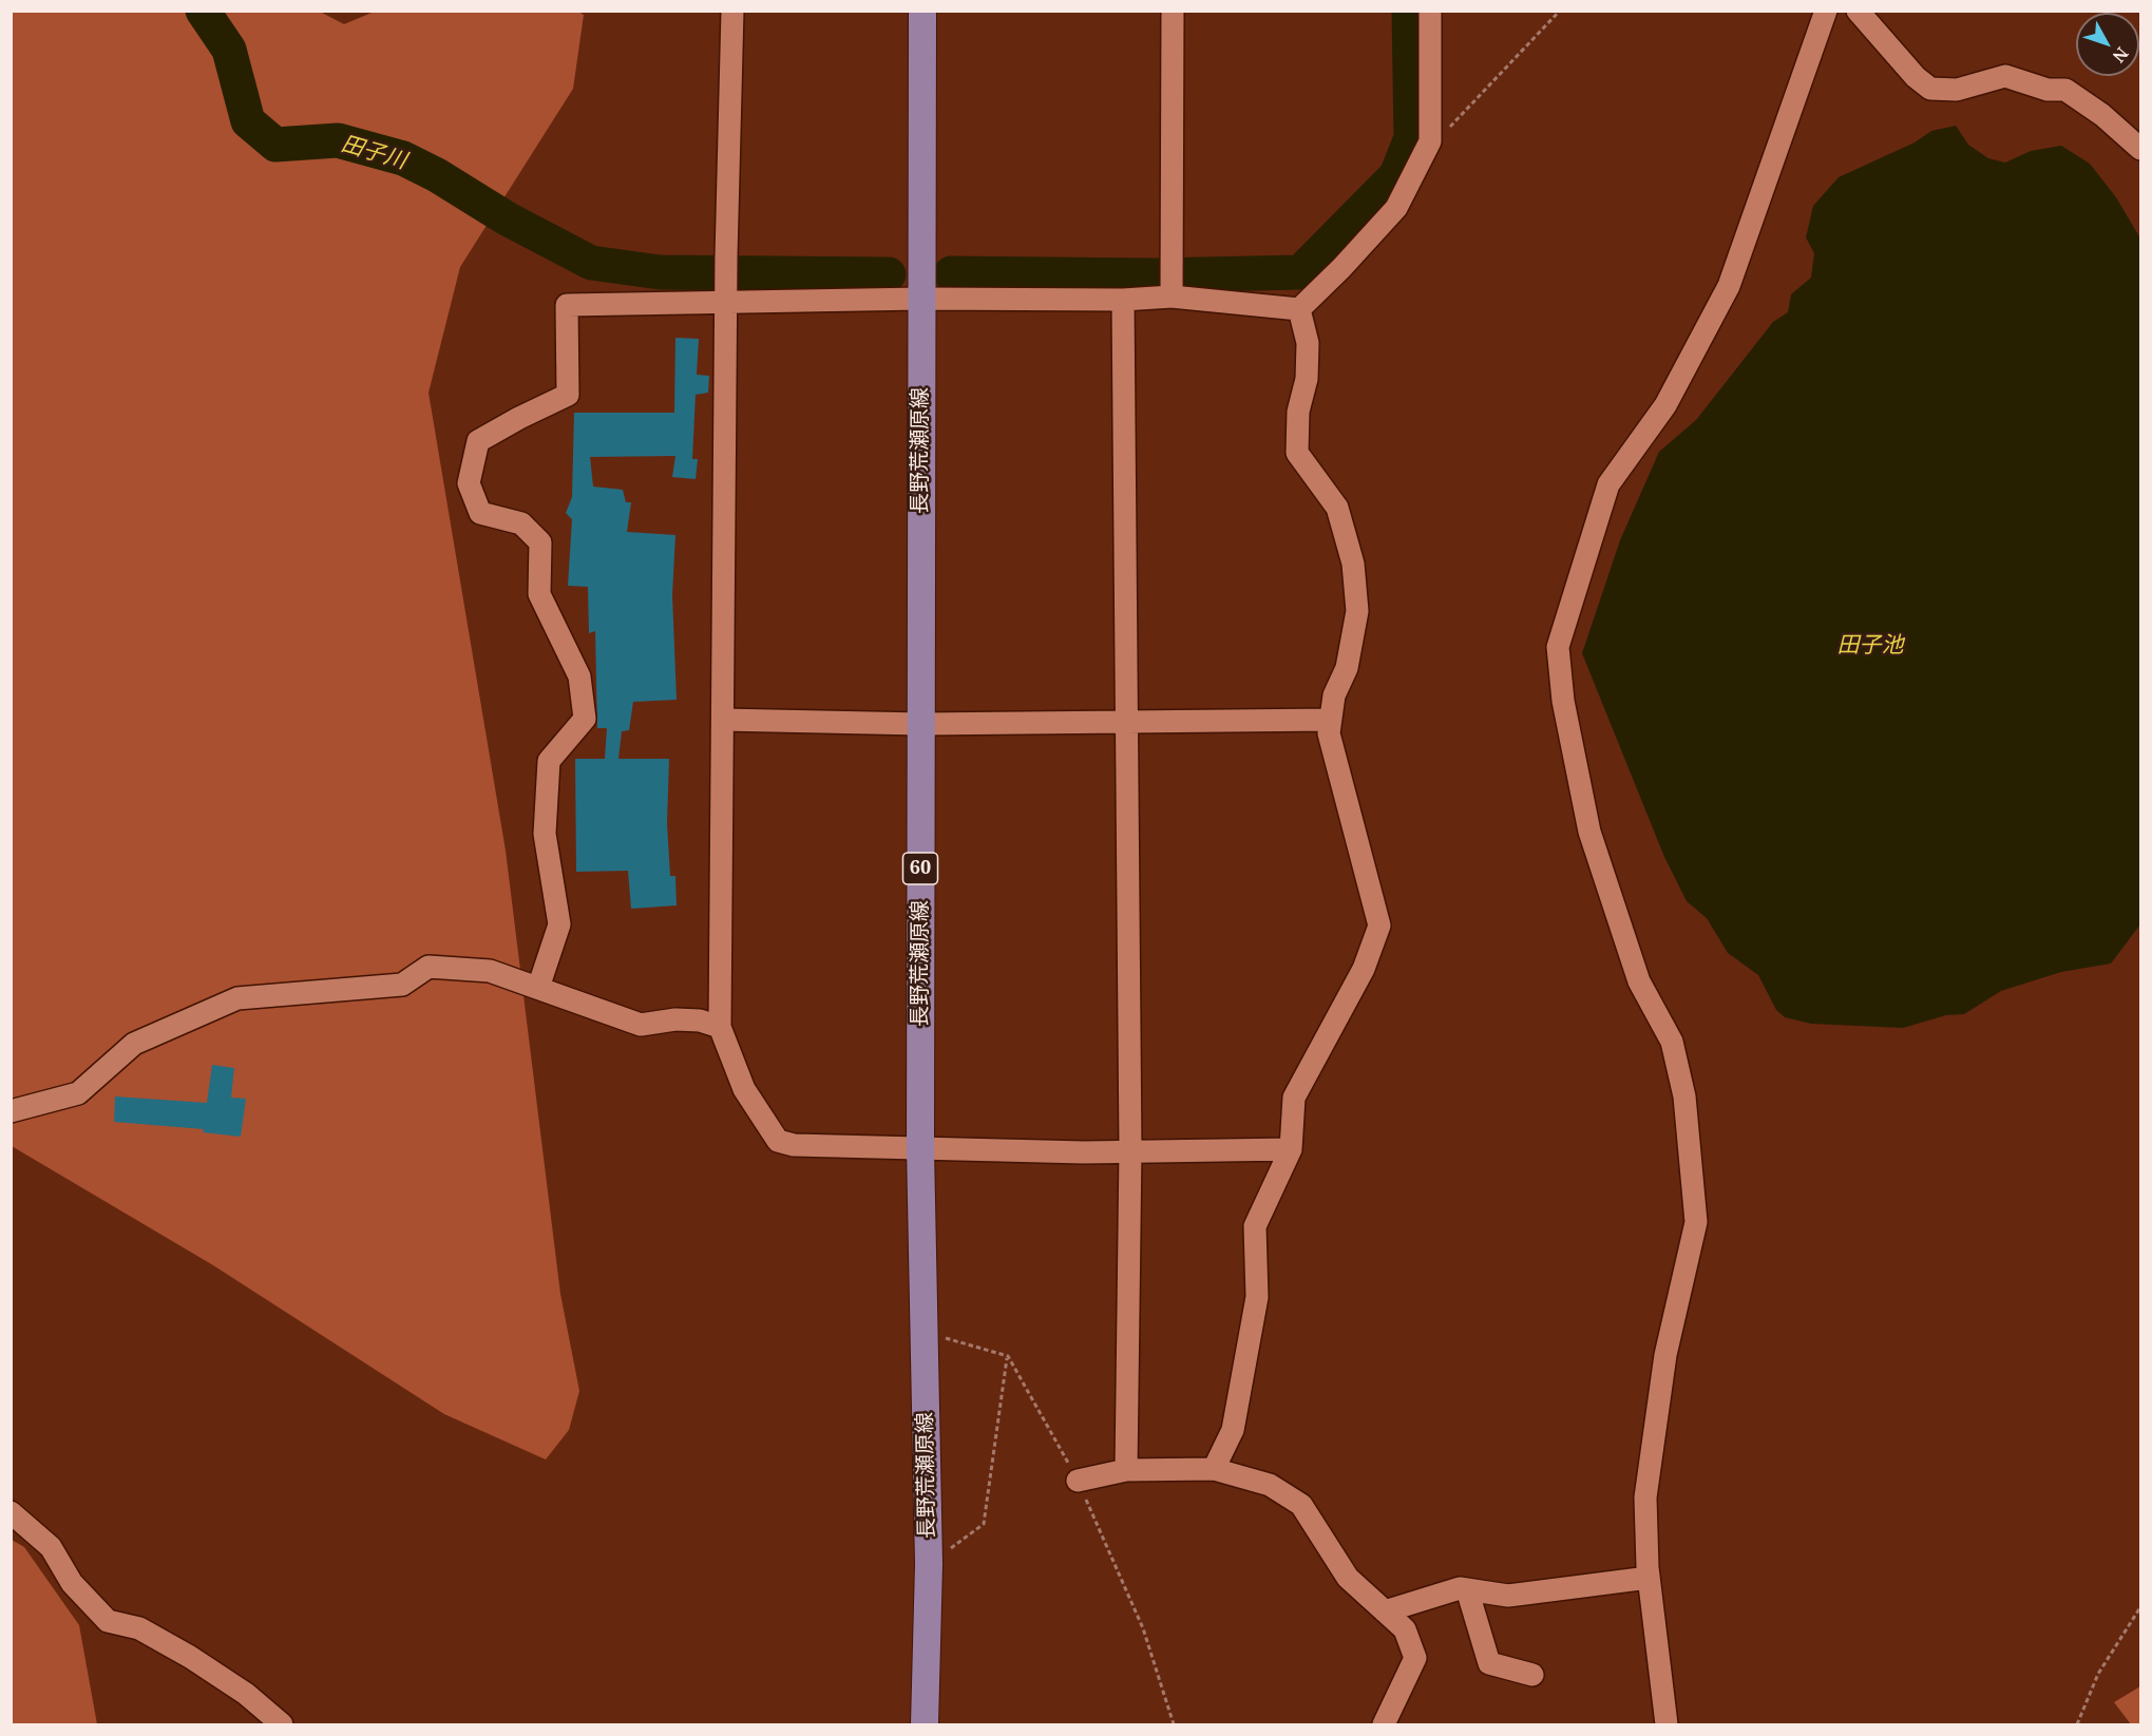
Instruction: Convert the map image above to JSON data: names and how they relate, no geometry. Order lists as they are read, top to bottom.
{
  "streets": {
    "main road": ["長野荒瀬原線", "60"]
  },
  "water": ["田子川", "田子池"],
  "north": "bottom right"
}
